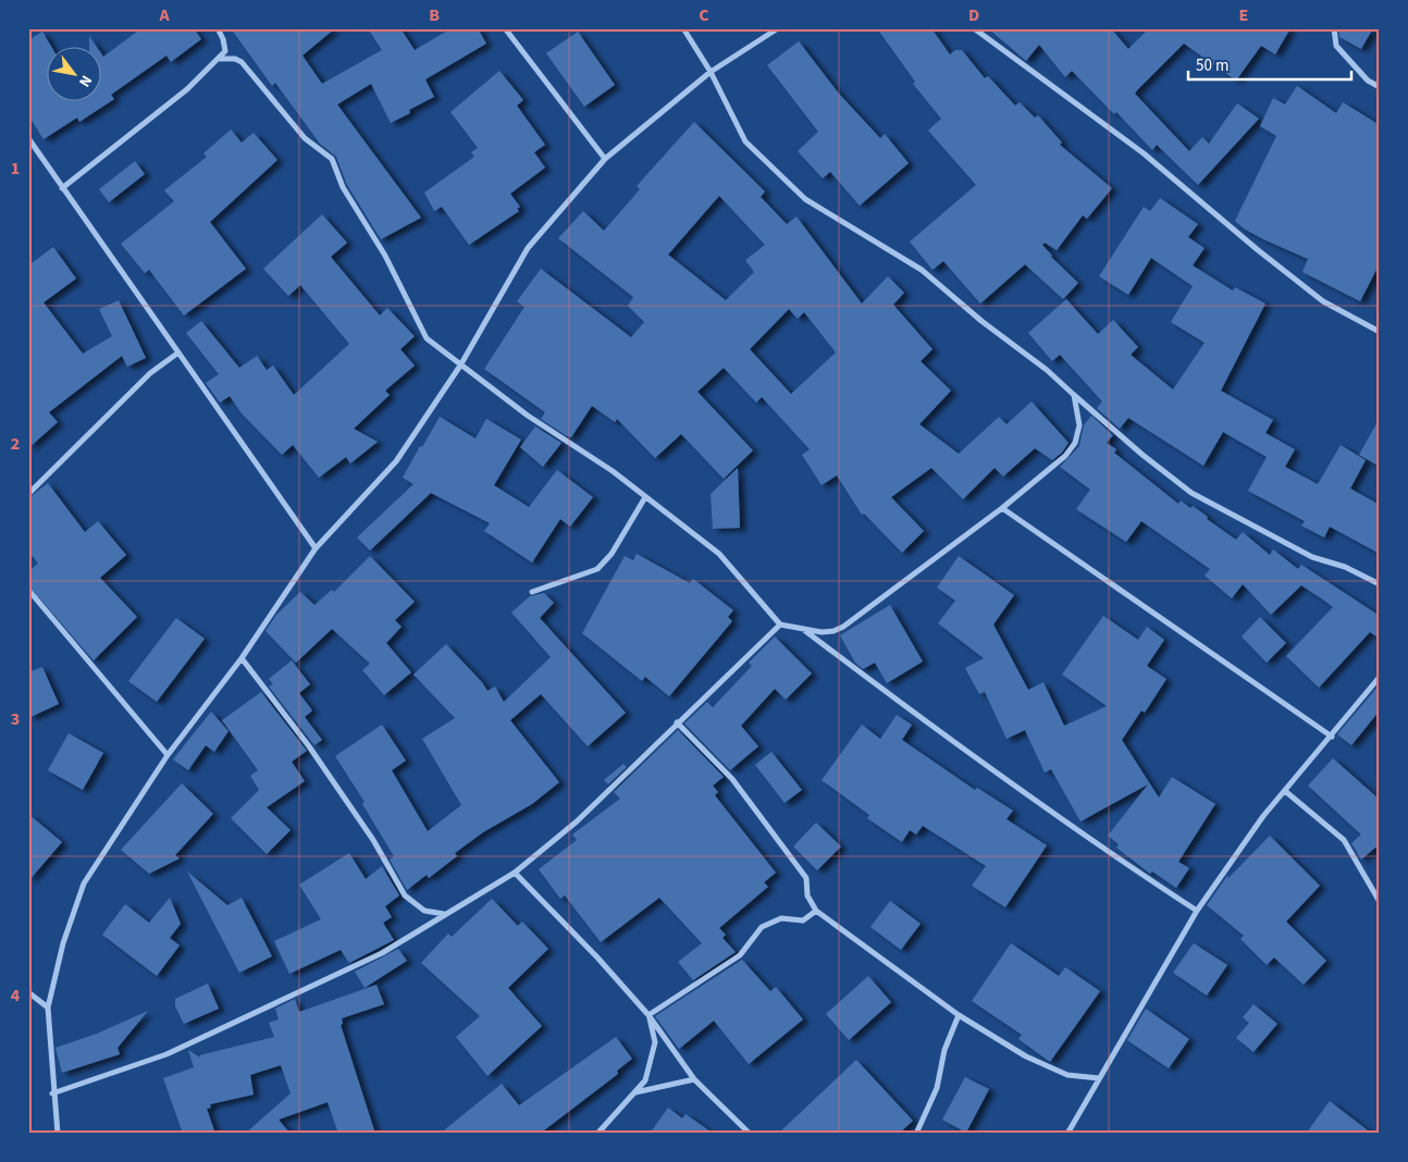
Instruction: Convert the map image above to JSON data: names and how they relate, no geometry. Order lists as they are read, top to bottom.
{
  "scale_bar": "50 m",
  "north": "bottom right",
  "grid": {
    "columns": [
      "A",
      "B",
      "C",
      "D",
      "E"
    ],
    "rows": [
      "1",
      "2",
      "3",
      "4"
    ]
  }
}
